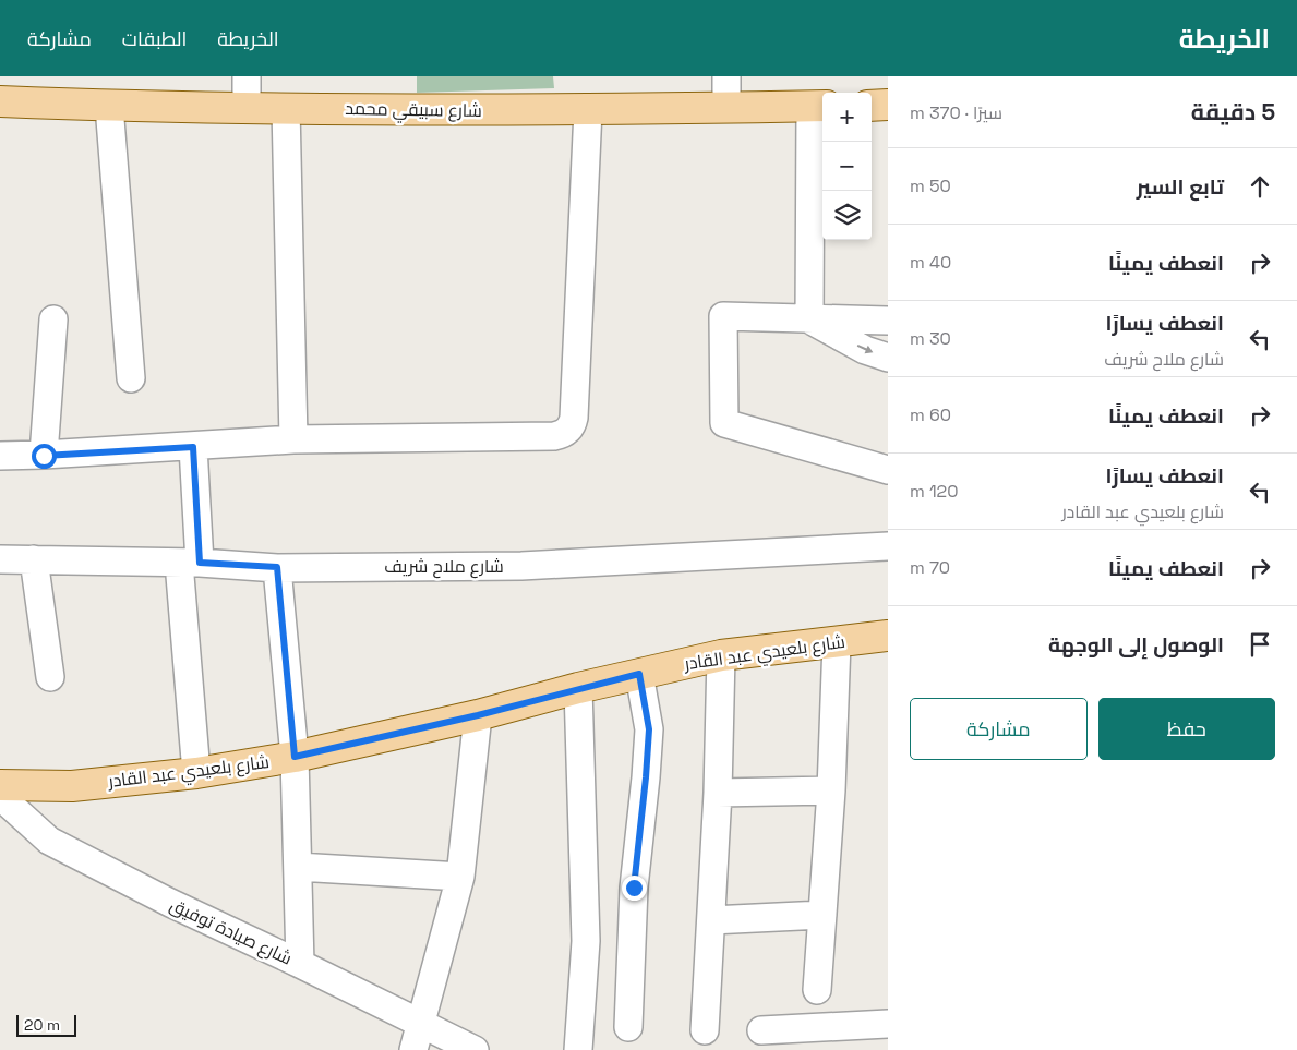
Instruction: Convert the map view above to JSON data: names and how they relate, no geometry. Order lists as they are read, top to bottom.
{
  "streets": {
    "main road": ["شارع سبيقي محمد", "شارع بلعيدي عبد القادر"],
    "street": ["شارع ملاح شريف", "شارع صيادة توفيق"]
  },
  "scale_bar": "20 m",
  "page": {
    "header": "الخريطة",
    "nav": ["الخريطة", "الطبقات", "مشاركة"],
    "heading": ["5 دقيقة", "سيرًا · 370 m"],
    "map_buttons": ["+", "−"],
    "list": [
      ["تابع السير", "50 m"],
      ["انعطف يمينًا", "40 m"],
      ["انعطف يسارًا", "شارع ملاح شريف", "30 m"],
      ["انعطف يمينًا", "60 m"],
      ["انعطف يسارًا", "شارع بلعيدي عبد القادر", "120 m"],
      ["انعطف يمينًا", "70 m"],
      "الوصول إلى الوجهة"
    ],
    "buttons": ["حفظ", "مشاركة"],
    "scale": "20 m"
  }
}
